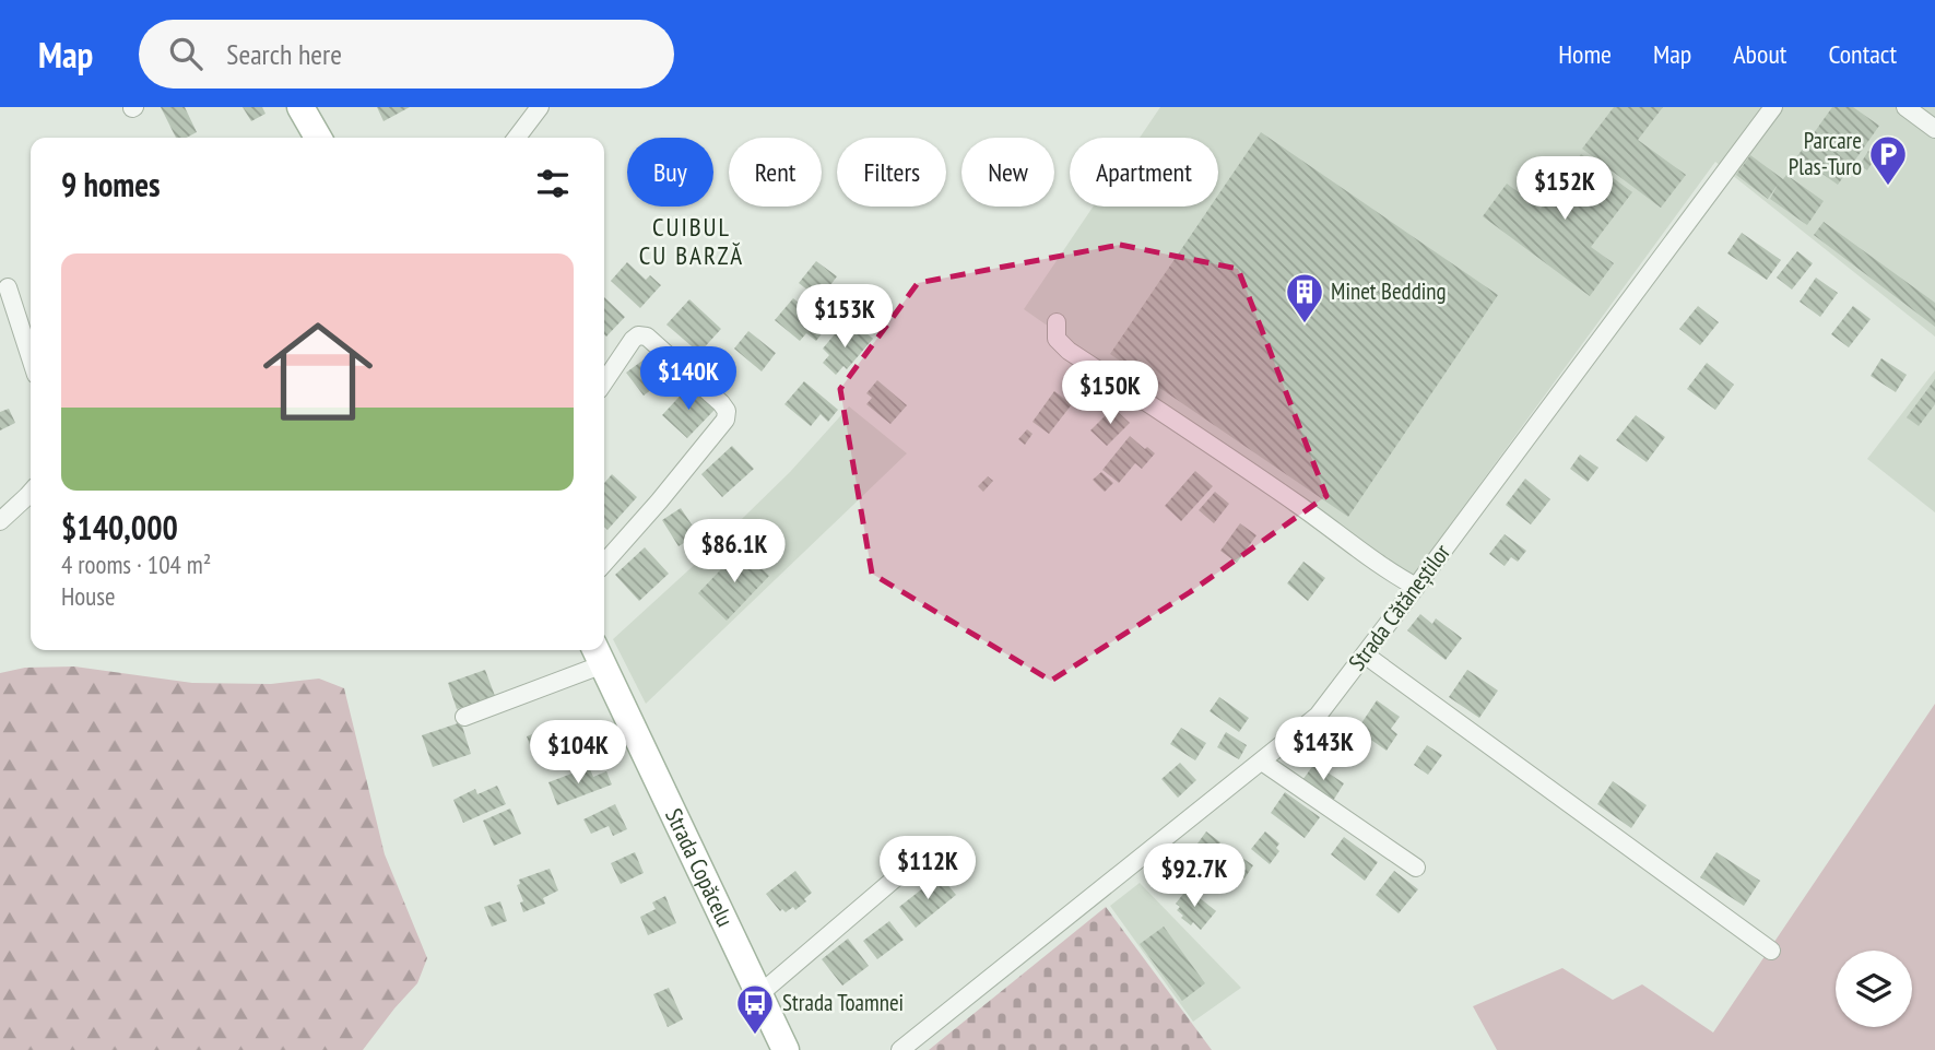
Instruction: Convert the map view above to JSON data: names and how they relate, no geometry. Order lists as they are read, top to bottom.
{
  "streets": {
    "main road": ["Strada Copăcelu"],
    "street": ["Strada Cătăneștilor"]
  },
  "districts": ["CUIBUL CU BARZĂ"],
  "places": {
    "parking": ["Parcare Plas-Turo"],
    "building": ["Minet Bedding"],
    "bus stop": ["Strada Toamnei"]
  },
  "page": {
    "header": "Map",
    "search": "Search here",
    "nav": [
      "Home",
      "Map",
      "About",
      "Contact"
    ],
    "chip": [
      "Buy",
      "Rent",
      "Filters",
      "New",
      "Apartment"
    ],
    "heading": "9 homes",
    "price": [
      "$152K",
      "$153K",
      "$140K",
      "$150K",
      "$86.1K",
      "$143K",
      "$104K",
      "$112K",
      "$92.7K"
    ],
    "list": [
      {
        "name": "$140,000",
        "note": "4 rooms · 104 m² · House"
      }
    ]
  }
}
